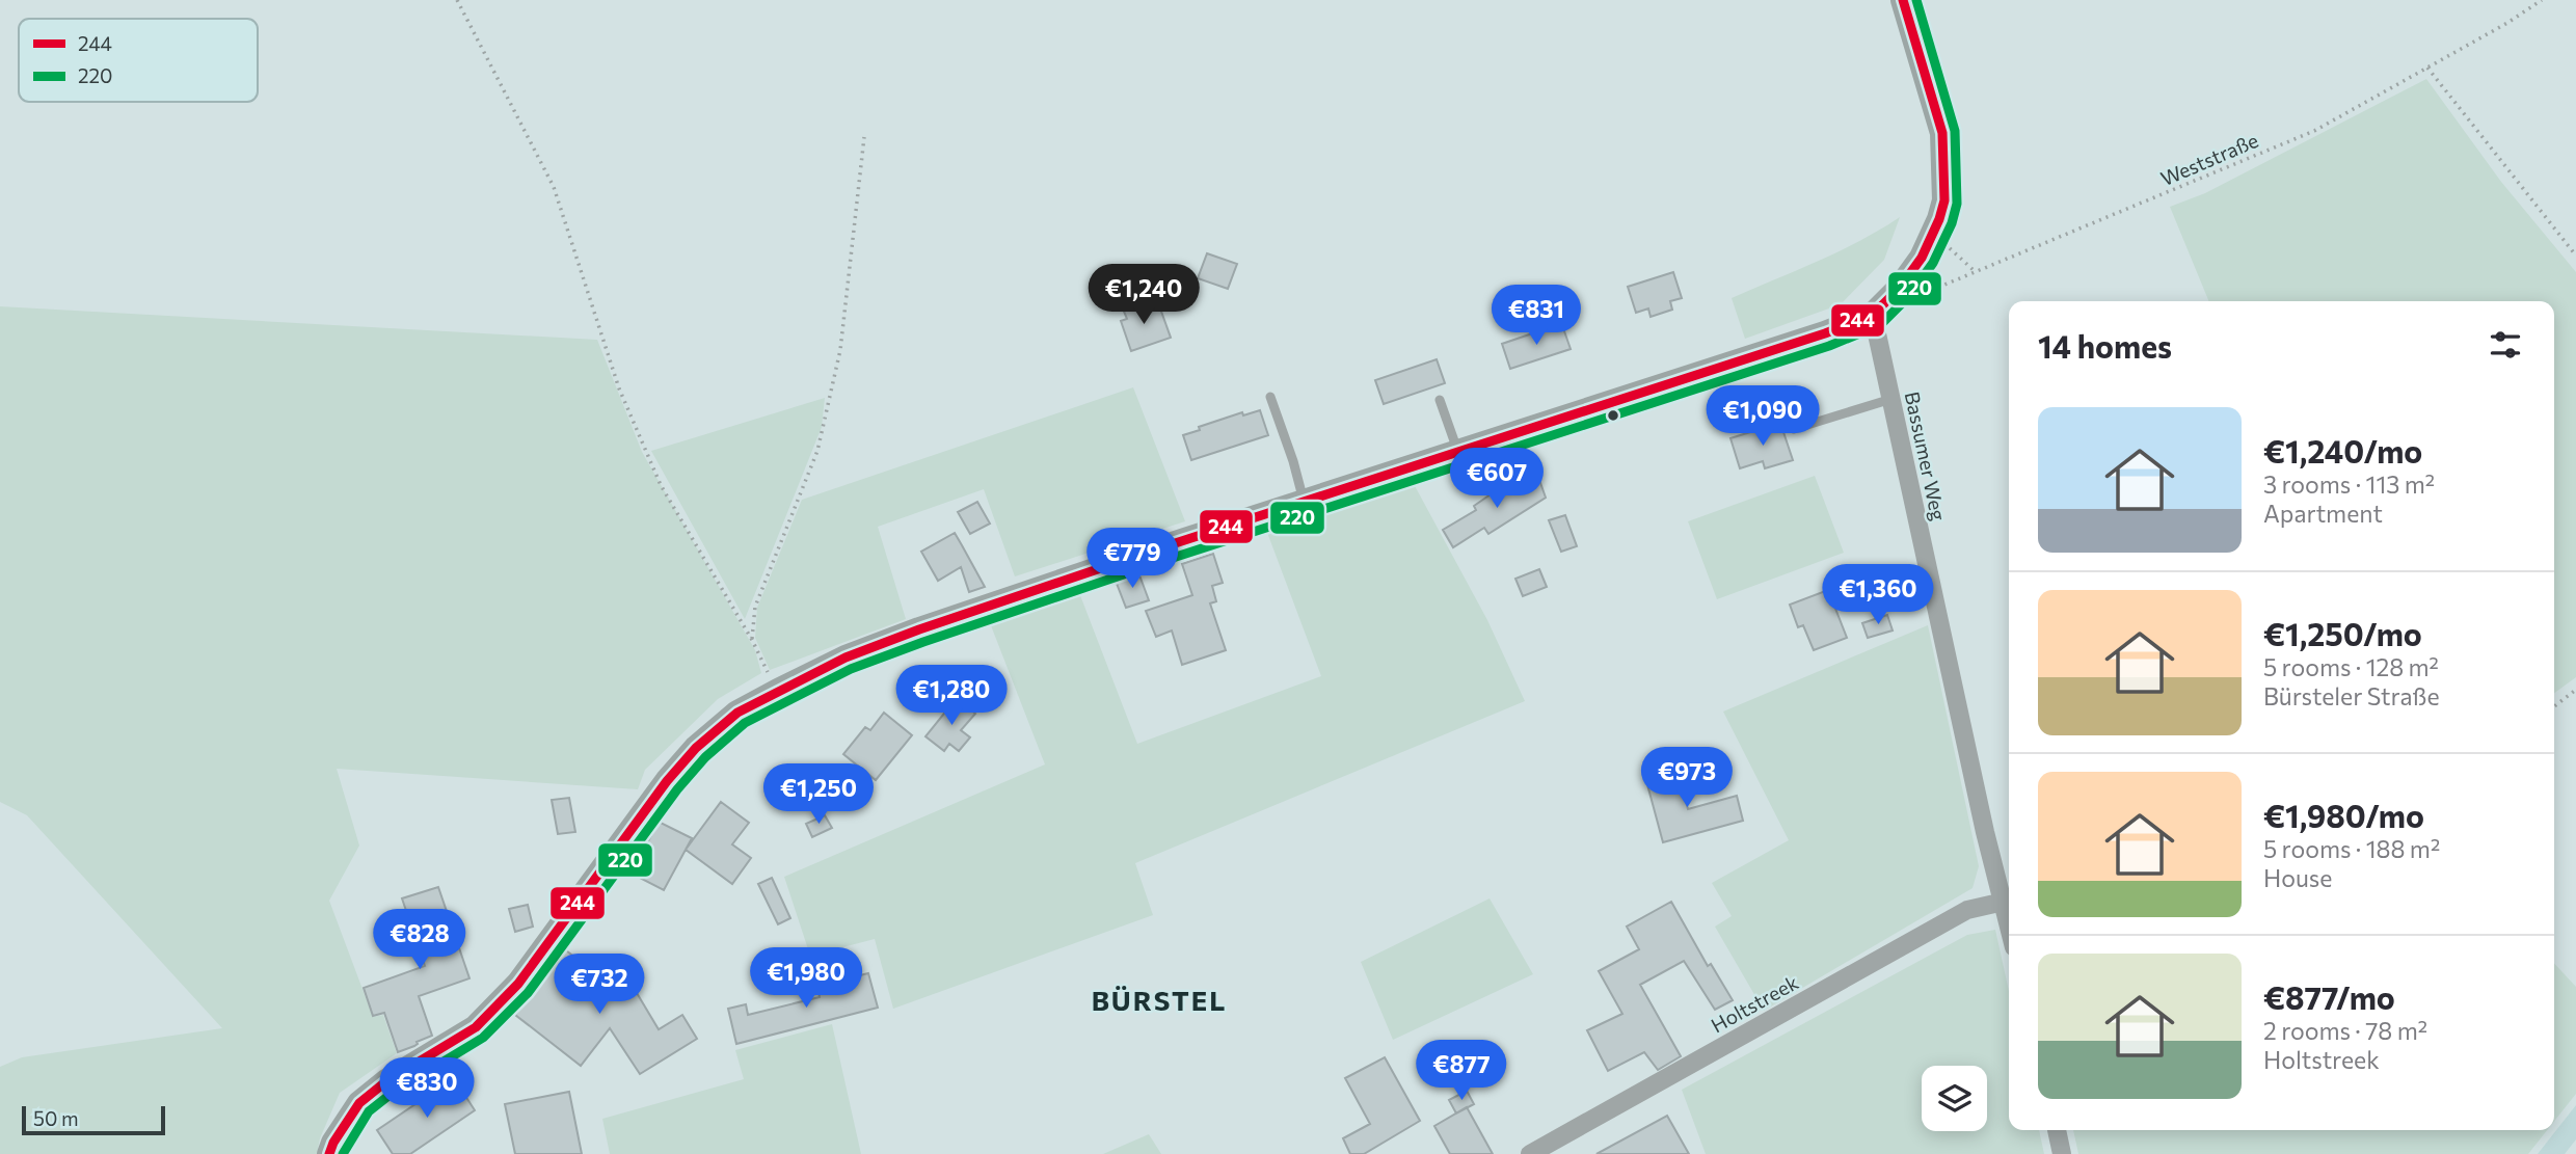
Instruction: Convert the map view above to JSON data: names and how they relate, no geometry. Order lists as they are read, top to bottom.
{
  "streets": {
    "street": ["Bassumer Weg", "Holtstreek"],
    "path": ["Weststraße"]
  },
  "crossings": [
    ["Bassumer Weg", "Holtstreek"]
  ],
  "districts": ["BÜRSTEL"],
  "lines": ["transit line 244", "transit line 220"],
  "legend": ["244", "220"],
  "scale_bar": "50 m",
  "page": {
    "price": [
      "€1,240",
      "€831",
      "€1,090",
      "€607",
      "€779",
      "€1,360",
      "€1,280",
      "€973",
      "€1,250",
      "€828",
      "€1,980",
      "€732",
      "€877",
      "€830"
    ],
    "heading": "14 homes",
    "list": [
      {
        "name": "€1,240/mo",
        "note": "3 rooms · 113 m² · Apartment"
      },
      {
        "name": "€1,250/mo",
        "note": "5 rooms · 128 m² · Bürsteler Straße"
      },
      {
        "name": "€1,980/mo",
        "note": "5 rooms · 188 m² · House"
      },
      {
        "name": "€877/mo",
        "note": "2 rooms · 78 m² · Holtstreek"
      }
    ],
    "scale": "50 m"
  }
}
